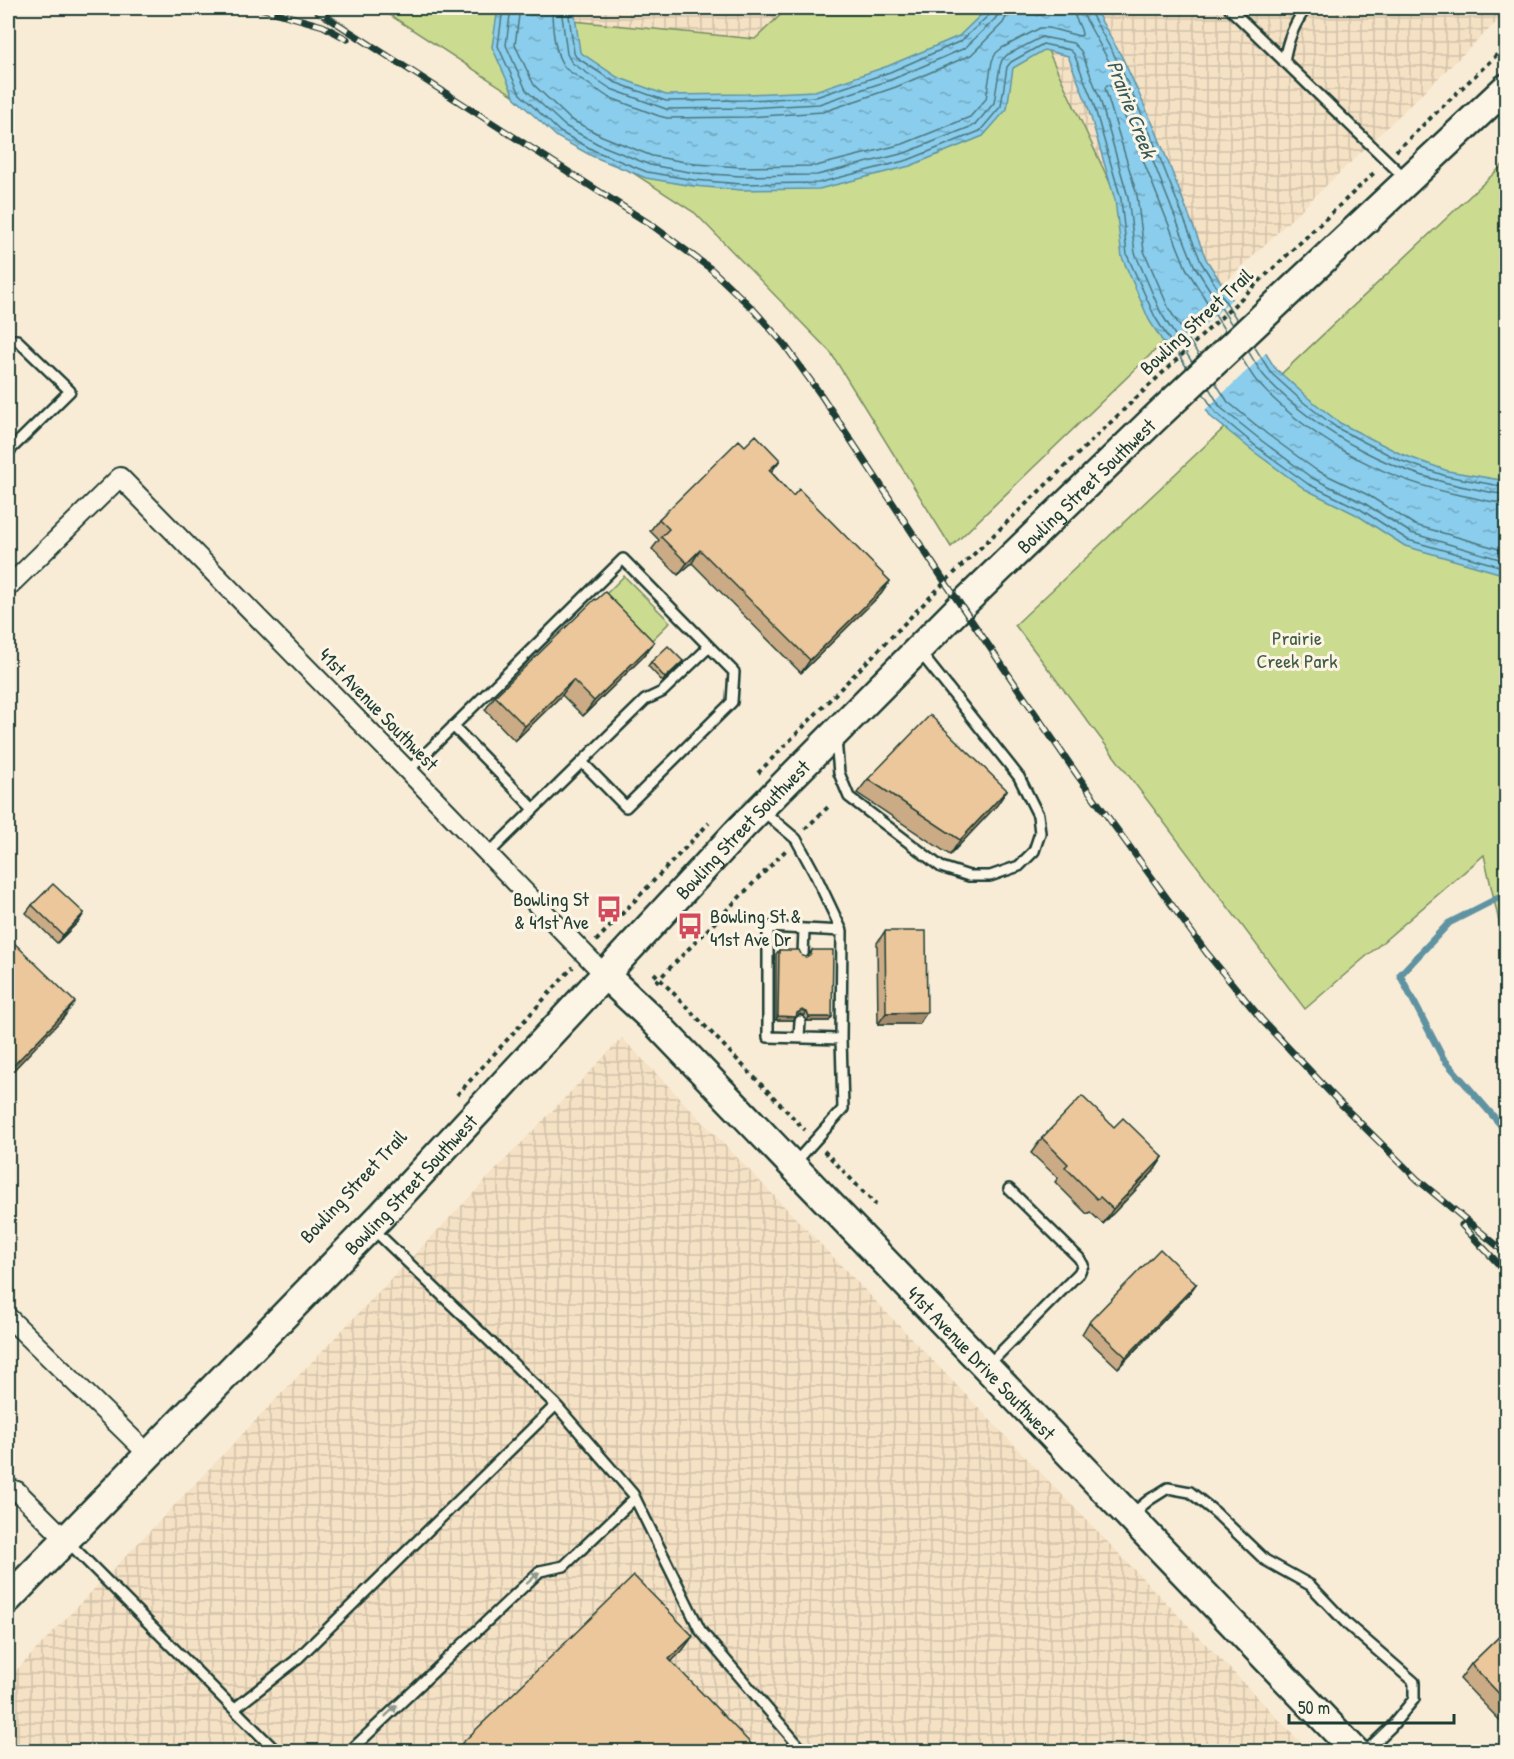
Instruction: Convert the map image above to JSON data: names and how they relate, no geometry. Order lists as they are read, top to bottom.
{
  "streets": {
    "main road": ["Bowling Street Southwest", "41st Avenue Drive Southwest"],
    "street": ["41st Avenue Southwest"],
    "path": ["Bowling Street Trail"]
  },
  "crossings": [
    ["Bowling Street Southwest", "41st Avenue Southwest"],
    ["Bowling Street Southwest", "41st Avenue Drive Southwest"],
    ["41st Avenue Southwest", "41st Avenue Drive Southwest"]
  ],
  "water": ["Prairie Creek"],
  "parks": ["Prairie Creek Park"],
  "places": {
    "bus stop": ["Bowling St & 41st Ave", "Bowling St & 41st Ave Dr"]
  },
  "scale_bar": "50 m"
}
